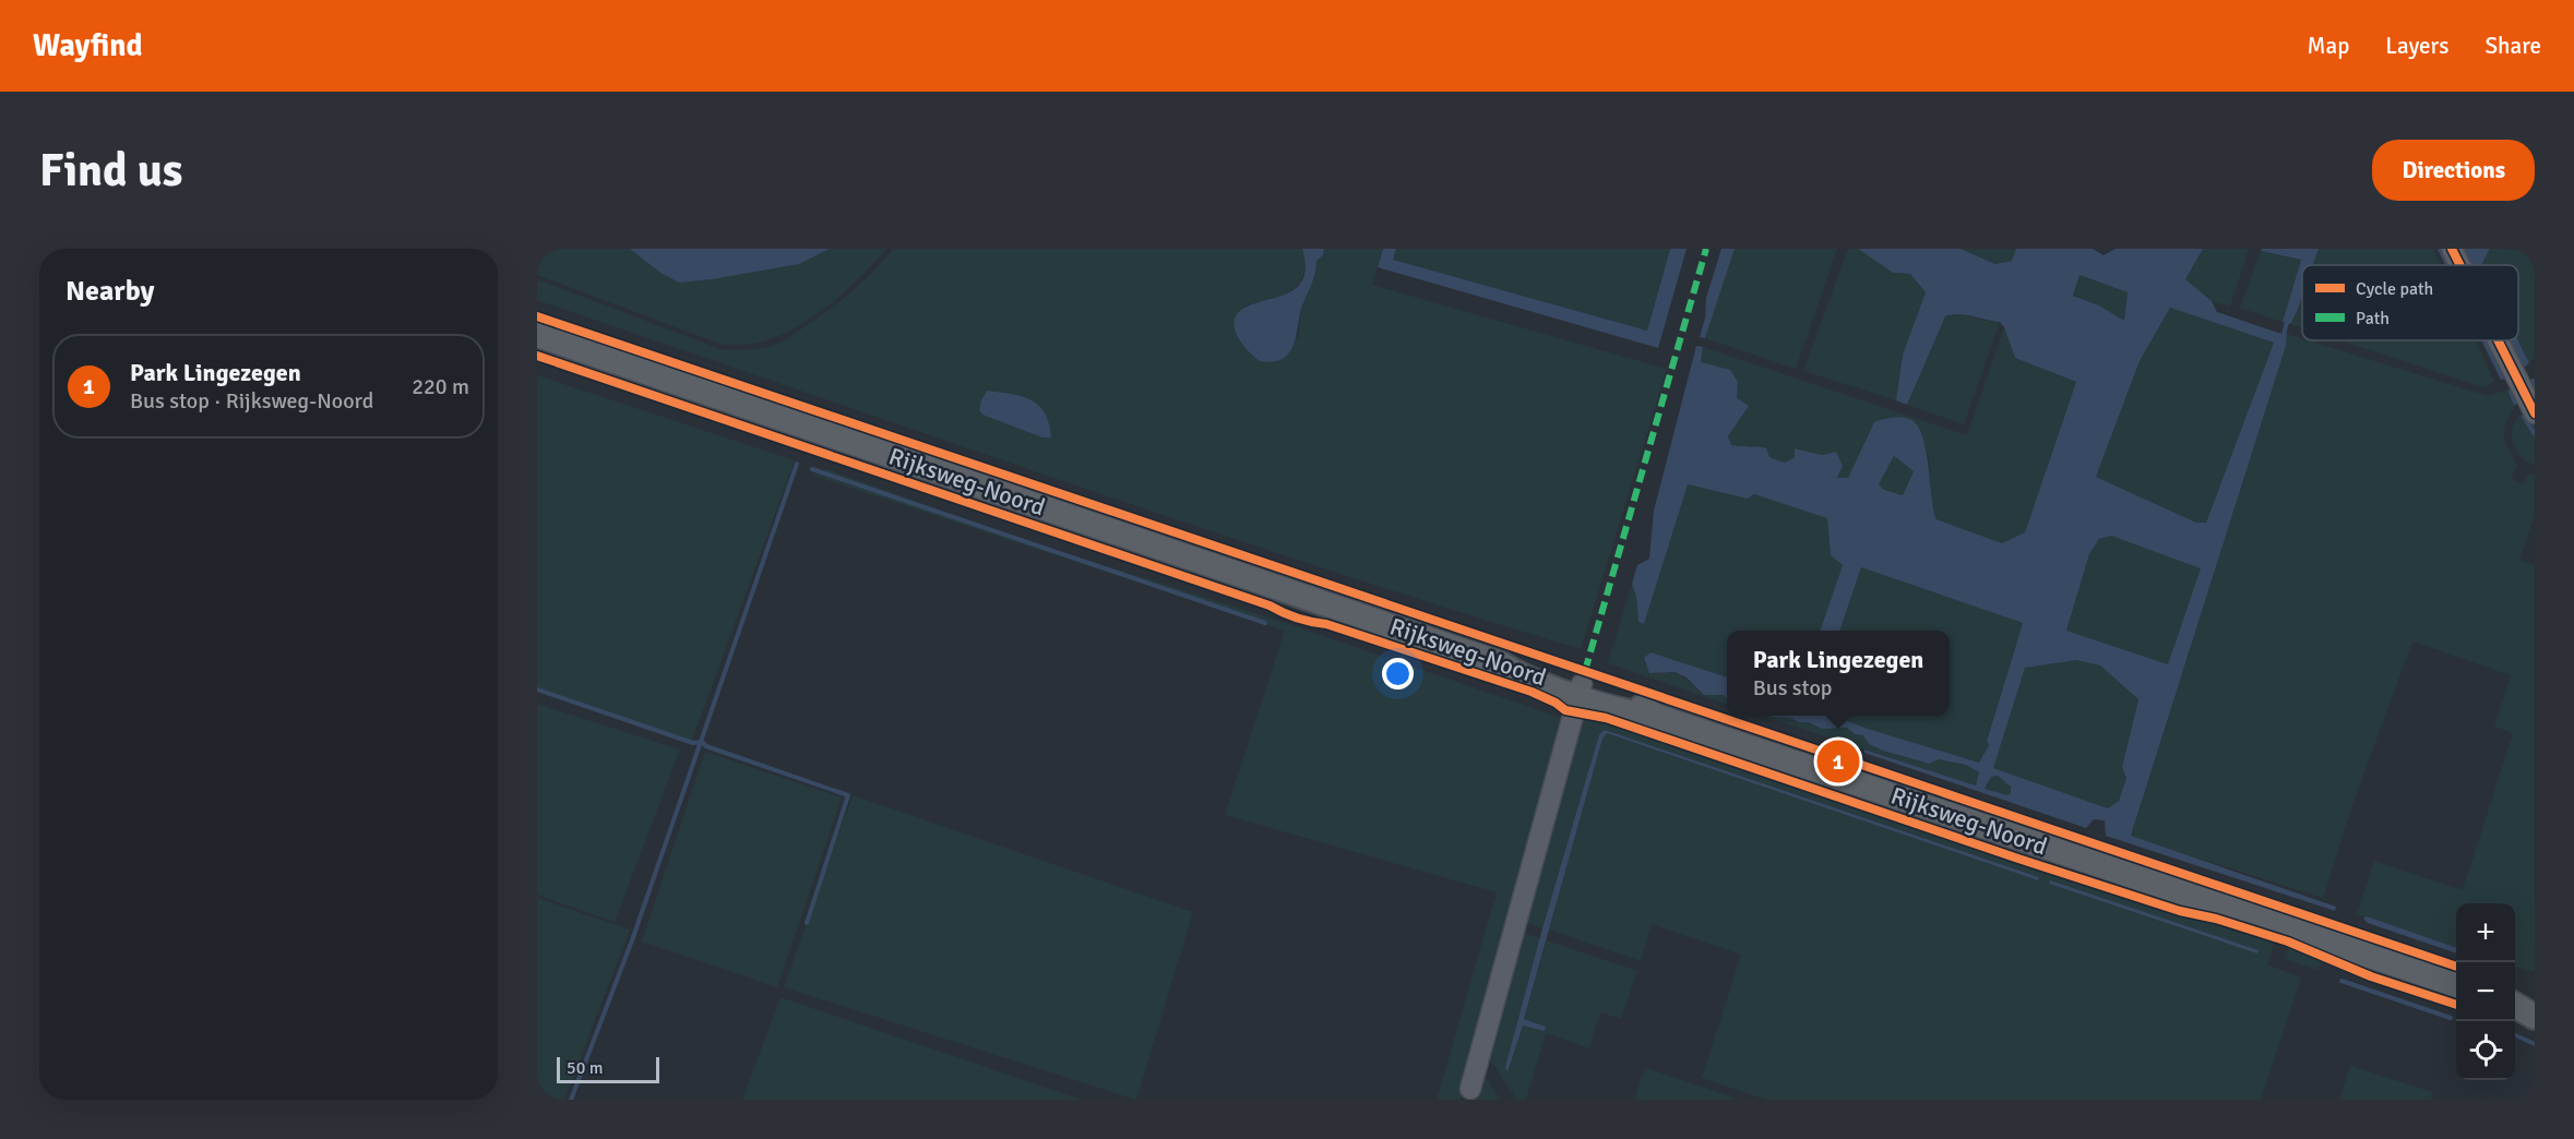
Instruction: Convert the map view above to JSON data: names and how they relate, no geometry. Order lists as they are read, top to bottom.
{
  "streets": {
    "main road": ["Rijksweg-Noord"]
  },
  "legend": ["Cycle path", "Path"],
  "scale_bar": "50 m",
  "page": {
    "header": "Wayfind",
    "nav": ["Map", "Layers", "Share"],
    "buttons": "Directions",
    "title": "Find us",
    "heading": "Nearby",
    "list": [
      {
        "mark": "1",
        "name": "Park Lingezegen",
        "note": "Bus stop · Rijksweg-Noord",
        "value": "220 m"
      }
    ],
    "popup": ["Park Lingezegen", "Bus stop"],
    "pins": "1",
    "map_buttons": ["+", "−"],
    "scale": "50 m"
  }
}
